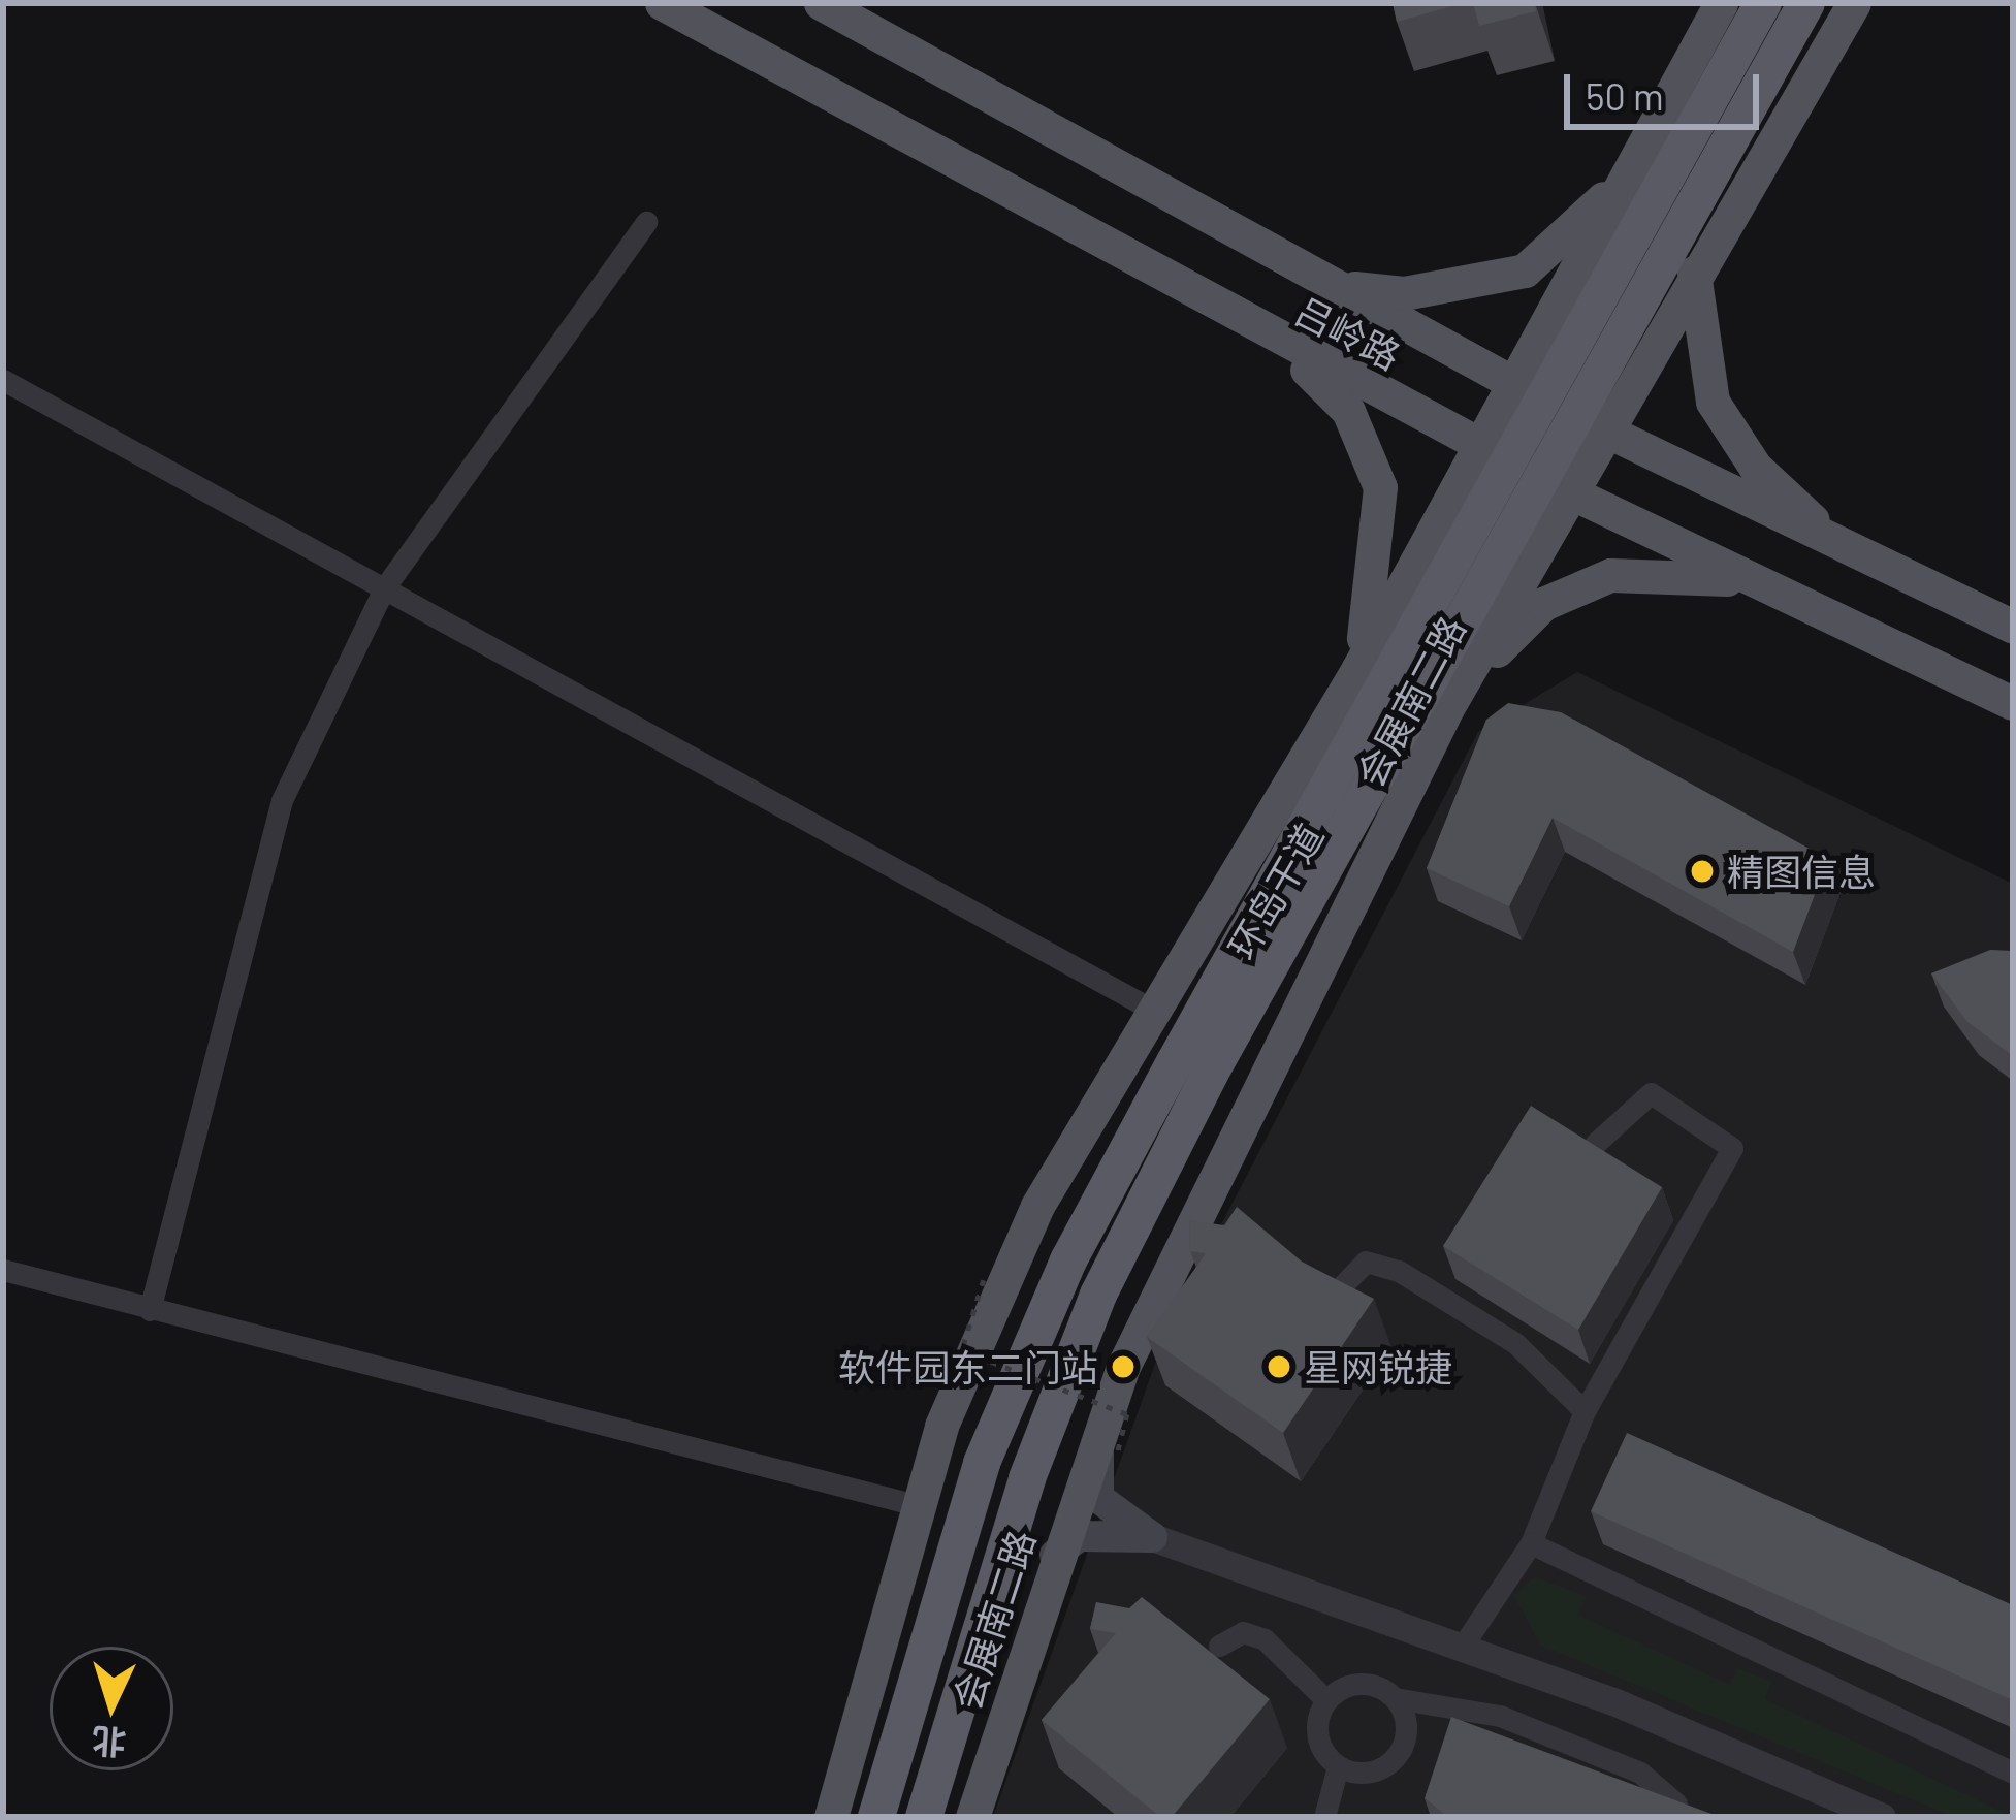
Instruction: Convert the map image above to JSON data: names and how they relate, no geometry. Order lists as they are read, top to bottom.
{
  "streets": {
    "highway": ["环岛干道"],
    "main road": ["吕岭路", "会展南二路"]
  },
  "crossings": [
    ["吕岭路", "会展南二路"]
  ],
  "places": ["精图信息", "软件园东二门站", "星网锐捷"],
  "scale_bar": "50 m",
  "north": "bottom"
}
